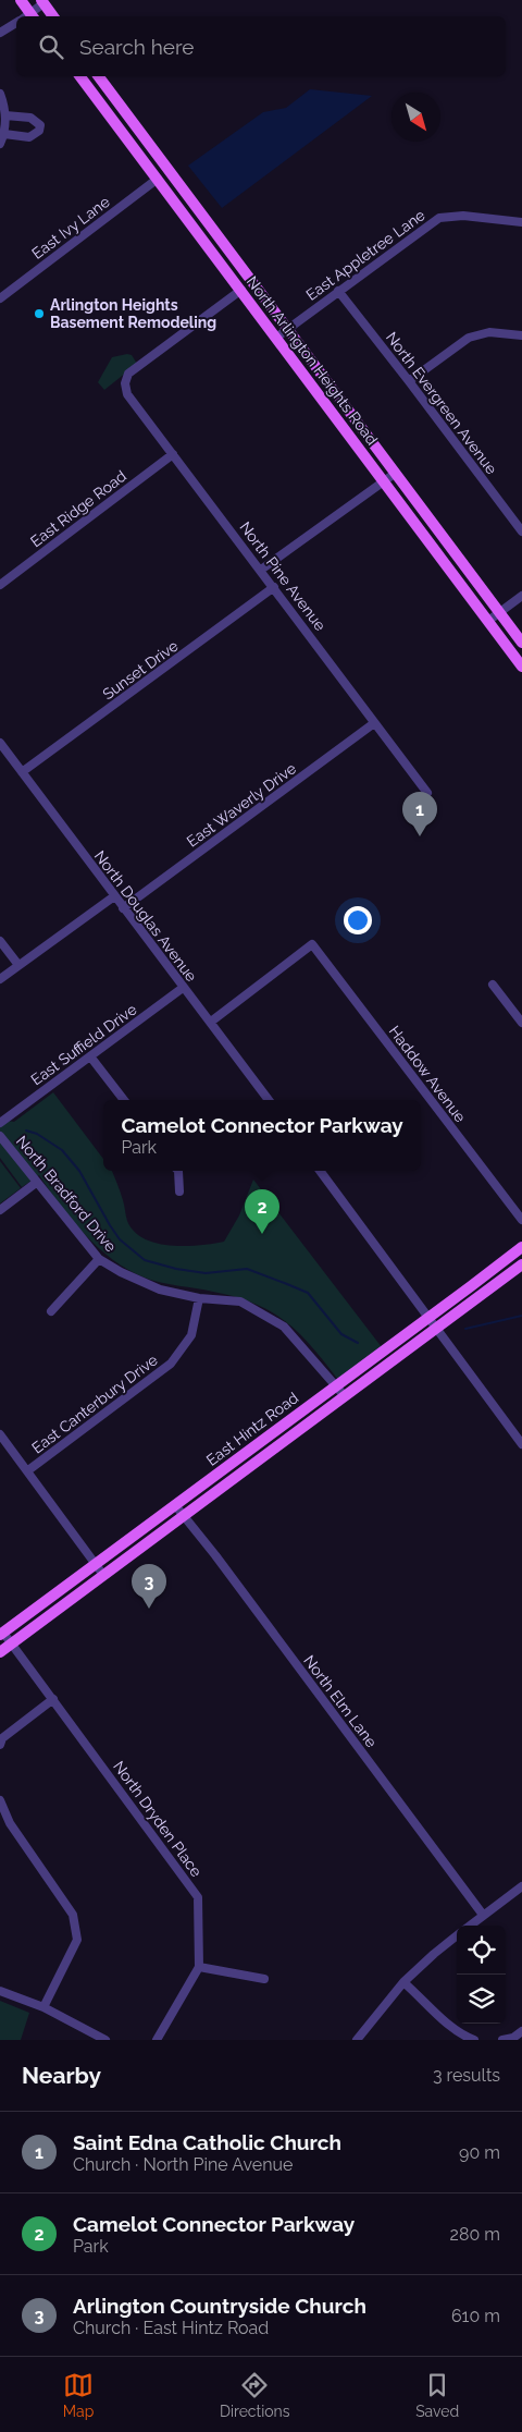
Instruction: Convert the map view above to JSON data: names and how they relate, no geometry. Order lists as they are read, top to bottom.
{
  "streets": {
    "main road": ["North Arlington Heights Road", "East Hintz Road"],
    "street": [
      "East Ivy Lane",
      "East Appletree Lane",
      "North Evergreen Avenue",
      "East Ridge Road",
      "North Pine Avenue",
      "Sunset Drive",
      "East Waverly Drive",
      "North Douglas Avenue",
      "East Suffield Drive",
      "Haddow Avenue",
      "North Bradford Drive",
      "East Canterbury Drive",
      "North Elm Lane",
      "North Dryden Place"
    ]
  },
  "crossings": [
    ["East Ivy Lane", "North Arlington Heights Road"],
    ["East Appletree Lane", "North Arlington Heights Road"],
    ["East Appletree Lane", "North Evergreen Avenue"],
    ["North Arlington Heights Road", "North Pine Avenue"],
    ["East Ridge Road", "North Pine Avenue"],
    ["North Pine Avenue", "Sunset Drive"],
    ["North Pine Avenue", "East Waverly Drive"],
    ["Sunset Drive", "North Douglas Avenue"],
    ["East Waverly Drive", "North Douglas Avenue"],
    ["North Douglas Avenue", "East Suffield Drive"],
    ["North Douglas Avenue", "Haddow Avenue"],
    ["North Bradford Drive", "East Canterbury Drive"],
    ["North Bradford Drive", "East Hintz Road"],
    ["East Hintz Road", "North Elm Lane"],
    ["East Hintz Road", "North Dryden Place"]
  ],
  "places": ["Arlington Heights Basement Remodeling"],
  "north": "bottom right",
  "page": {
    "search": "Search here",
    "pins": ["1", "2", "3"],
    "popup": ["Camelot Connector Parkway", "Park"],
    "heading": ["Nearby", "3 results"],
    "list": [
      {
        "mark": "1",
        "name": "Saint Edna Catholic Church",
        "note": "Church · North Pine Avenue",
        "value": "90 m"
      },
      {
        "mark": "2",
        "name": "Camelot Connector Parkway",
        "note": "Park",
        "value": "280 m"
      },
      {
        "mark": "3",
        "name": "Arlington Countryside Church",
        "note": "Church · East Hintz Road",
        "value": "610 m"
      }
    ],
    "nav": ["Map", "Directions", "Saved"]
  }
}
